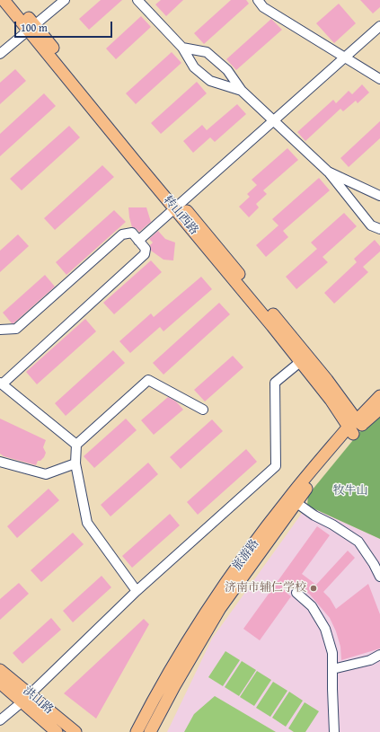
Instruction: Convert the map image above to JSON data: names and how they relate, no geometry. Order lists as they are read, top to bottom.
{
  "streets": {
    "main road": ["转山西路", "旅游路", "洪山路"]
  },
  "crossings": [
    ["转山西路", "旅游路"]
  ],
  "parks": ["牧牛山"],
  "places": ["济南市辅仁学校"],
  "scale_bar": "100 m"
}
